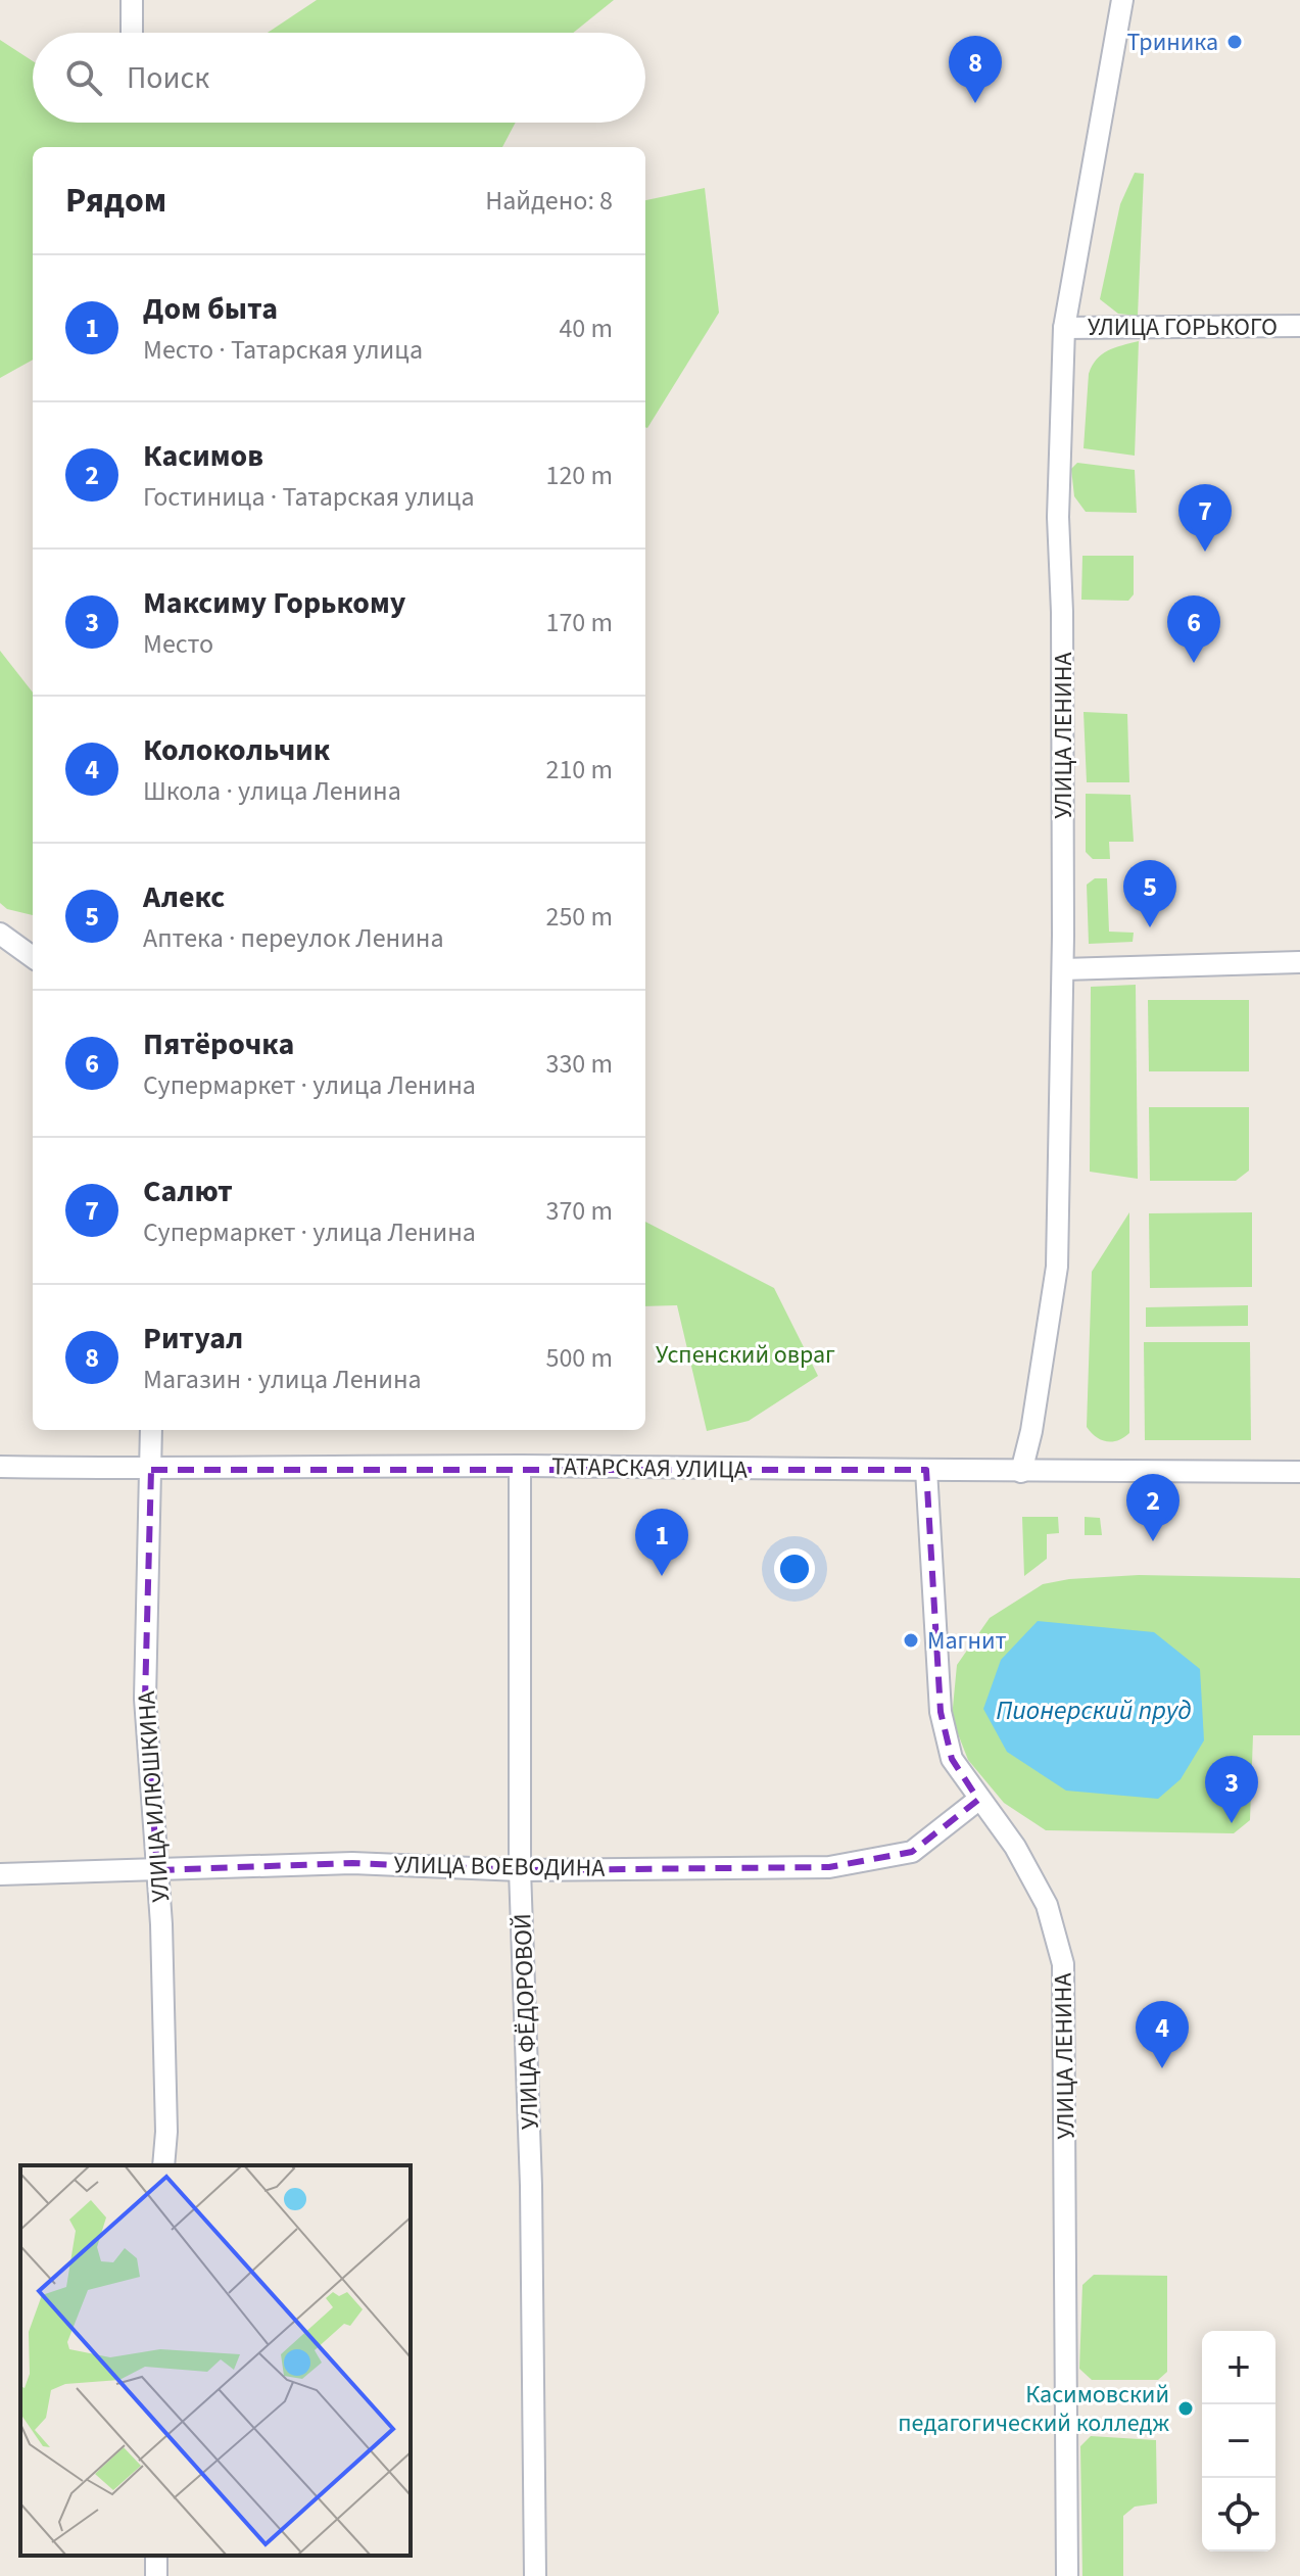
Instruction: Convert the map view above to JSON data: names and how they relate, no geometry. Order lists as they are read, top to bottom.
{
  "streets": {
    "street": [
      "УЛИЦА ГОРЬКОГО",
      "УЛИЦА ЛЕНИНА",
      "ТАТАРСКАЯ УЛИЦА",
      "УЛИЦА ИЛЮШКИНА",
      "УЛИЦА ВОЕВОДИНА",
      "УЛИЦА ФЁДОРОВОЙ"
    ]
  },
  "crossings": [
    ["УЛИЦА ГОРЬКОГО", "УЛИЦА ЛЕНИНА"],
    ["УЛИЦА ЛЕНИНА", "ТАТАРСКАЯ УЛИЦА"],
    ["УЛИЦА ЛЕНИНА", "УЛИЦА ВОЕВОДИНА"],
    ["ТАТАРСКАЯ УЛИЦА", "УЛИЦА ИЛЮШКИНА"],
    ["ТАТАРСКАЯ УЛИЦА", "УЛИЦА ФЁДОРОВОЙ"],
    ["УЛИЦА ИЛЮШКИНА", "УЛИЦА ВОЕВОДИНА"],
    ["УЛИЦА ВОЕВОДИНА", "УЛИЦА ФЁДОРОВОЙ"]
  ],
  "water": ["Пионерский пруд"],
  "parks": ["Успенский овраг"],
  "places": ["Триника", "Магнит", "Касимовский педагогический колледж"],
  "page": {
    "search": "Поиск",
    "pins": [
      "8",
      "7",
      "6",
      "5",
      "2",
      "1",
      "3",
      "4"
    ],
    "heading": ["Рядом", "Найдено: 8"],
    "list": [
      {
        "mark": "1",
        "name": "Дом быта",
        "note": "Место · Татарская улица",
        "value": "40 m"
      },
      {
        "mark": "2",
        "name": "Касимов",
        "note": "Гостиница · Татарская улица",
        "value": "120 m"
      },
      {
        "mark": "3",
        "name": "Максиму Горькому",
        "note": "Место",
        "value": "170 m"
      },
      {
        "mark": "4",
        "name": "Колокольчик",
        "note": "Школа · улица Ленина",
        "value": "210 m"
      },
      {
        "mark": "5",
        "name": "Алекс",
        "note": "Аптека · переулок Ленина",
        "value": "250 m"
      },
      {
        "mark": "6",
        "name": "Пятёрочка",
        "note": "Супермаркет · улица Ленина",
        "value": "330 m"
      },
      {
        "mark": "7",
        "name": "Салют",
        "note": "Супермаркет · улица Ленина",
        "value": "370 m"
      },
      {
        "mark": "8",
        "name": "Ритуал",
        "note": "Магазин · улица Ленина",
        "value": "500 m"
      }
    ],
    "map_buttons": ["+", "−"]
  }
}
